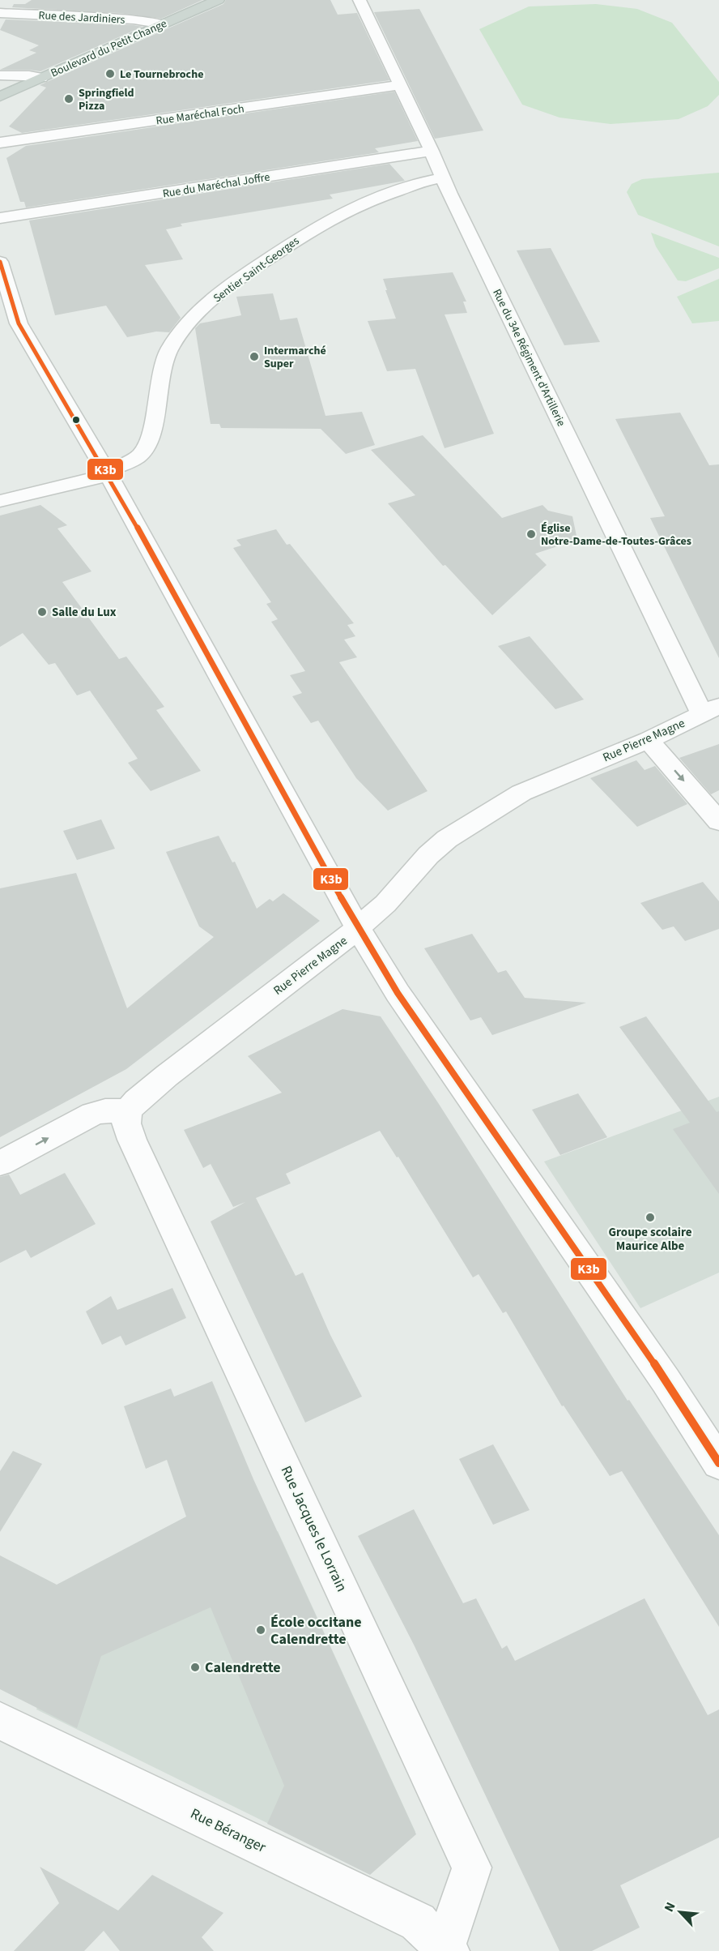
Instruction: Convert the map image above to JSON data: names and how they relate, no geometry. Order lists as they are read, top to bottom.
{
  "streets": {
    "main road": ["Boulevard du Petit Change"],
    "street": [
      "Rue des Jardiniers",
      "Rue Maréchal Foch",
      "Rue du Maréchal Joffre",
      "Sentier Saint-Georges",
      "Rue du 34e Régiment d'Artillerie",
      "Rue Pierre Magne",
      "Rue Jacques le Lorrain",
      "Rue Béranger"
    ]
  },
  "crossings": [
    ["Rue des Jardiniers", "Boulevard du Petit Change"],
    ["Rue Maréchal Foch", "Rue du 34e Régiment d'Artillerie"],
    ["Rue du Maréchal Joffre", "Rue du 34e Régiment d'Artillerie"],
    ["Sentier Saint-Georges", "Rue du 34e Régiment d'Artillerie"],
    ["Rue du 34e Régiment d'Artillerie", "Rue Pierre Magne"],
    ["Rue Pierre Magne", "Rue Jacques le Lorrain"],
    ["Rue Jacques le Lorrain", "Rue Béranger"]
  ],
  "places": [
    "Le Tournebroche",
    "Springfield Pizza",
    "Intermarché Super",
    "Église Notre-Dame-de-Toutes-Grâces",
    "Salle du Lux",
    "Groupe scolaire Maurice Albe",
    "École occitane Calendrette",
    "Calendrette"
  ],
  "lines": ["transit line K3b"],
  "north": "top left"
}
